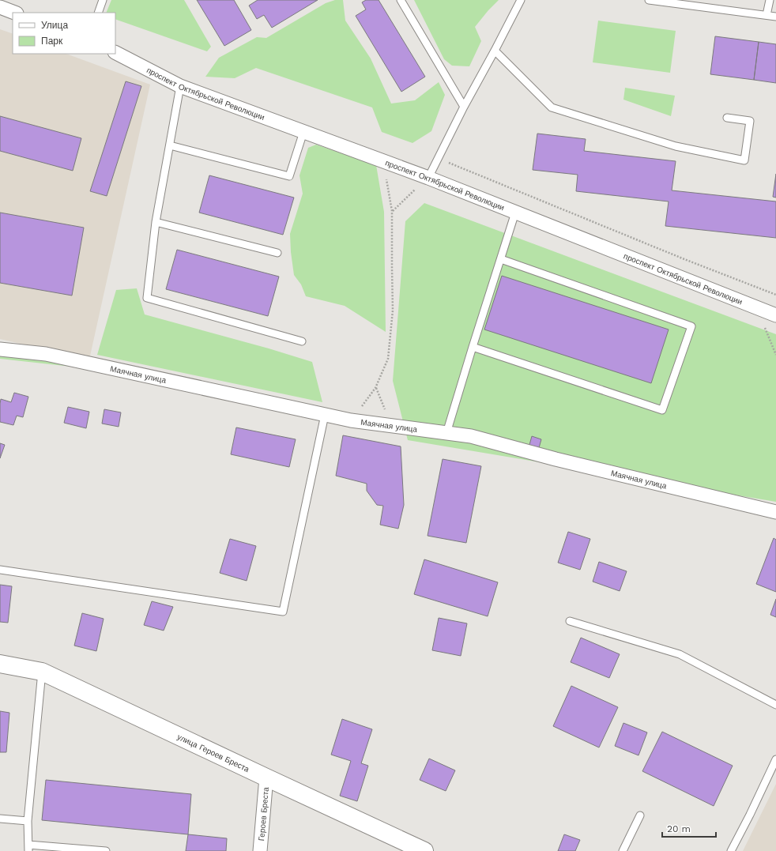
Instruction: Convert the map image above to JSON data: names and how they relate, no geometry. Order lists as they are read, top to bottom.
{
  "streets": {
    "street": [
      "проспект Октябрьской Революции",
      "Маячная улица",
      "улица Героев Бреста",
      "Героев Бреста"
    ]
  },
  "crossings": [
    ["улица Героев Бреста", "Героев Бреста"]
  ],
  "legend": ["Улица", "Парк"],
  "scale_bar": "20 m"
}
